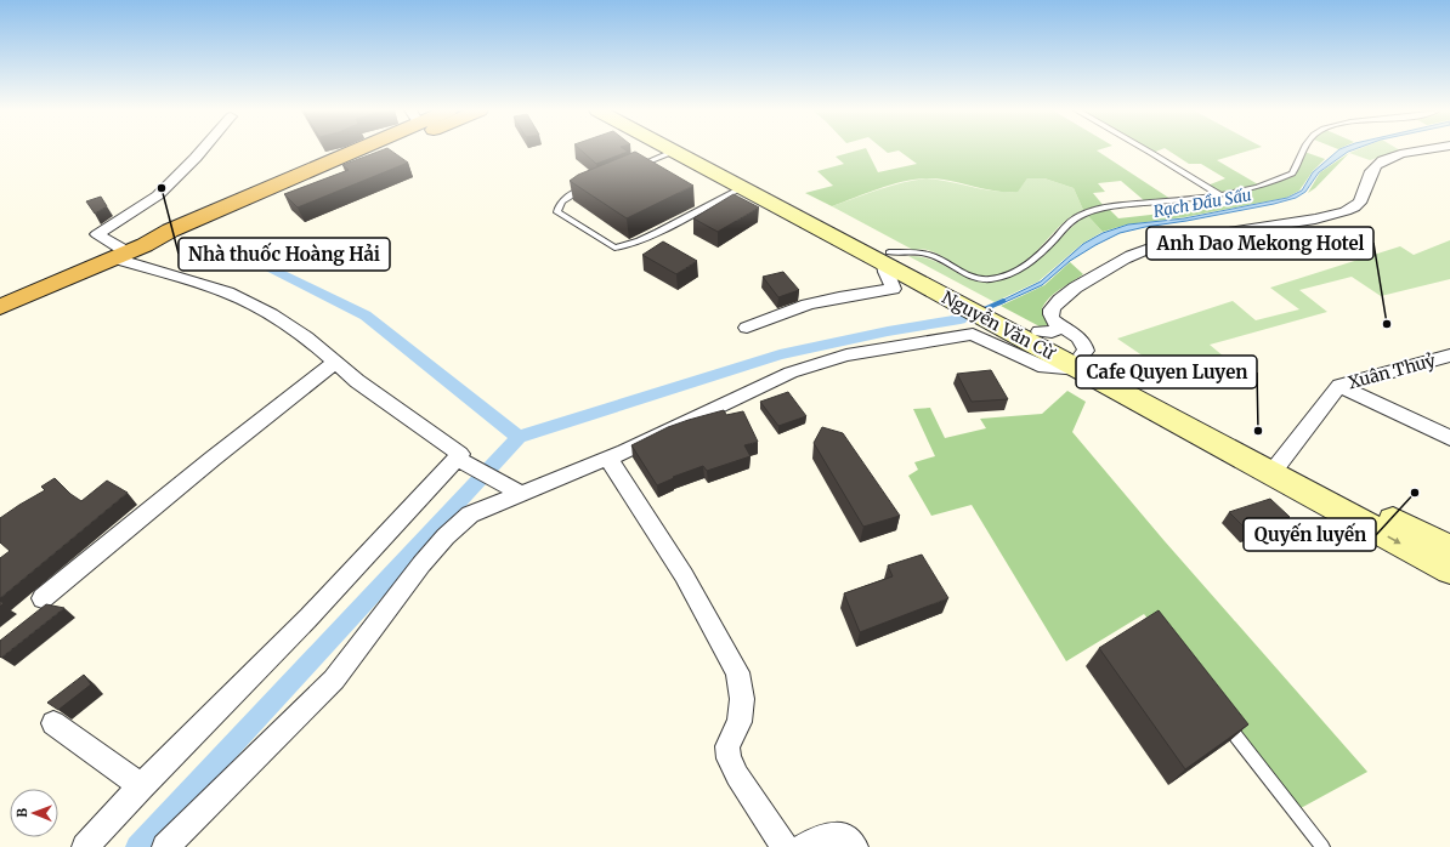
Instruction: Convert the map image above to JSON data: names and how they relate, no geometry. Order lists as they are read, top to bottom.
{
  "streets": {
    "main road": ["Nguyễn Văn Cừ"],
    "street": ["Xuân Thuỷ"]
  },
  "crossings": [
    ["Nguyễn Văn Cừ", "Xuân Thuỷ"]
  ],
  "water": ["Rạch Đầu Sấu"],
  "places": [
    "Nhà thuốc Hoàng Hải",
    "Anh Dao Mekong Hotel",
    "Cafe Quyen Luyen",
    "Quyến luyến"
  ],
  "north": "left"
}
